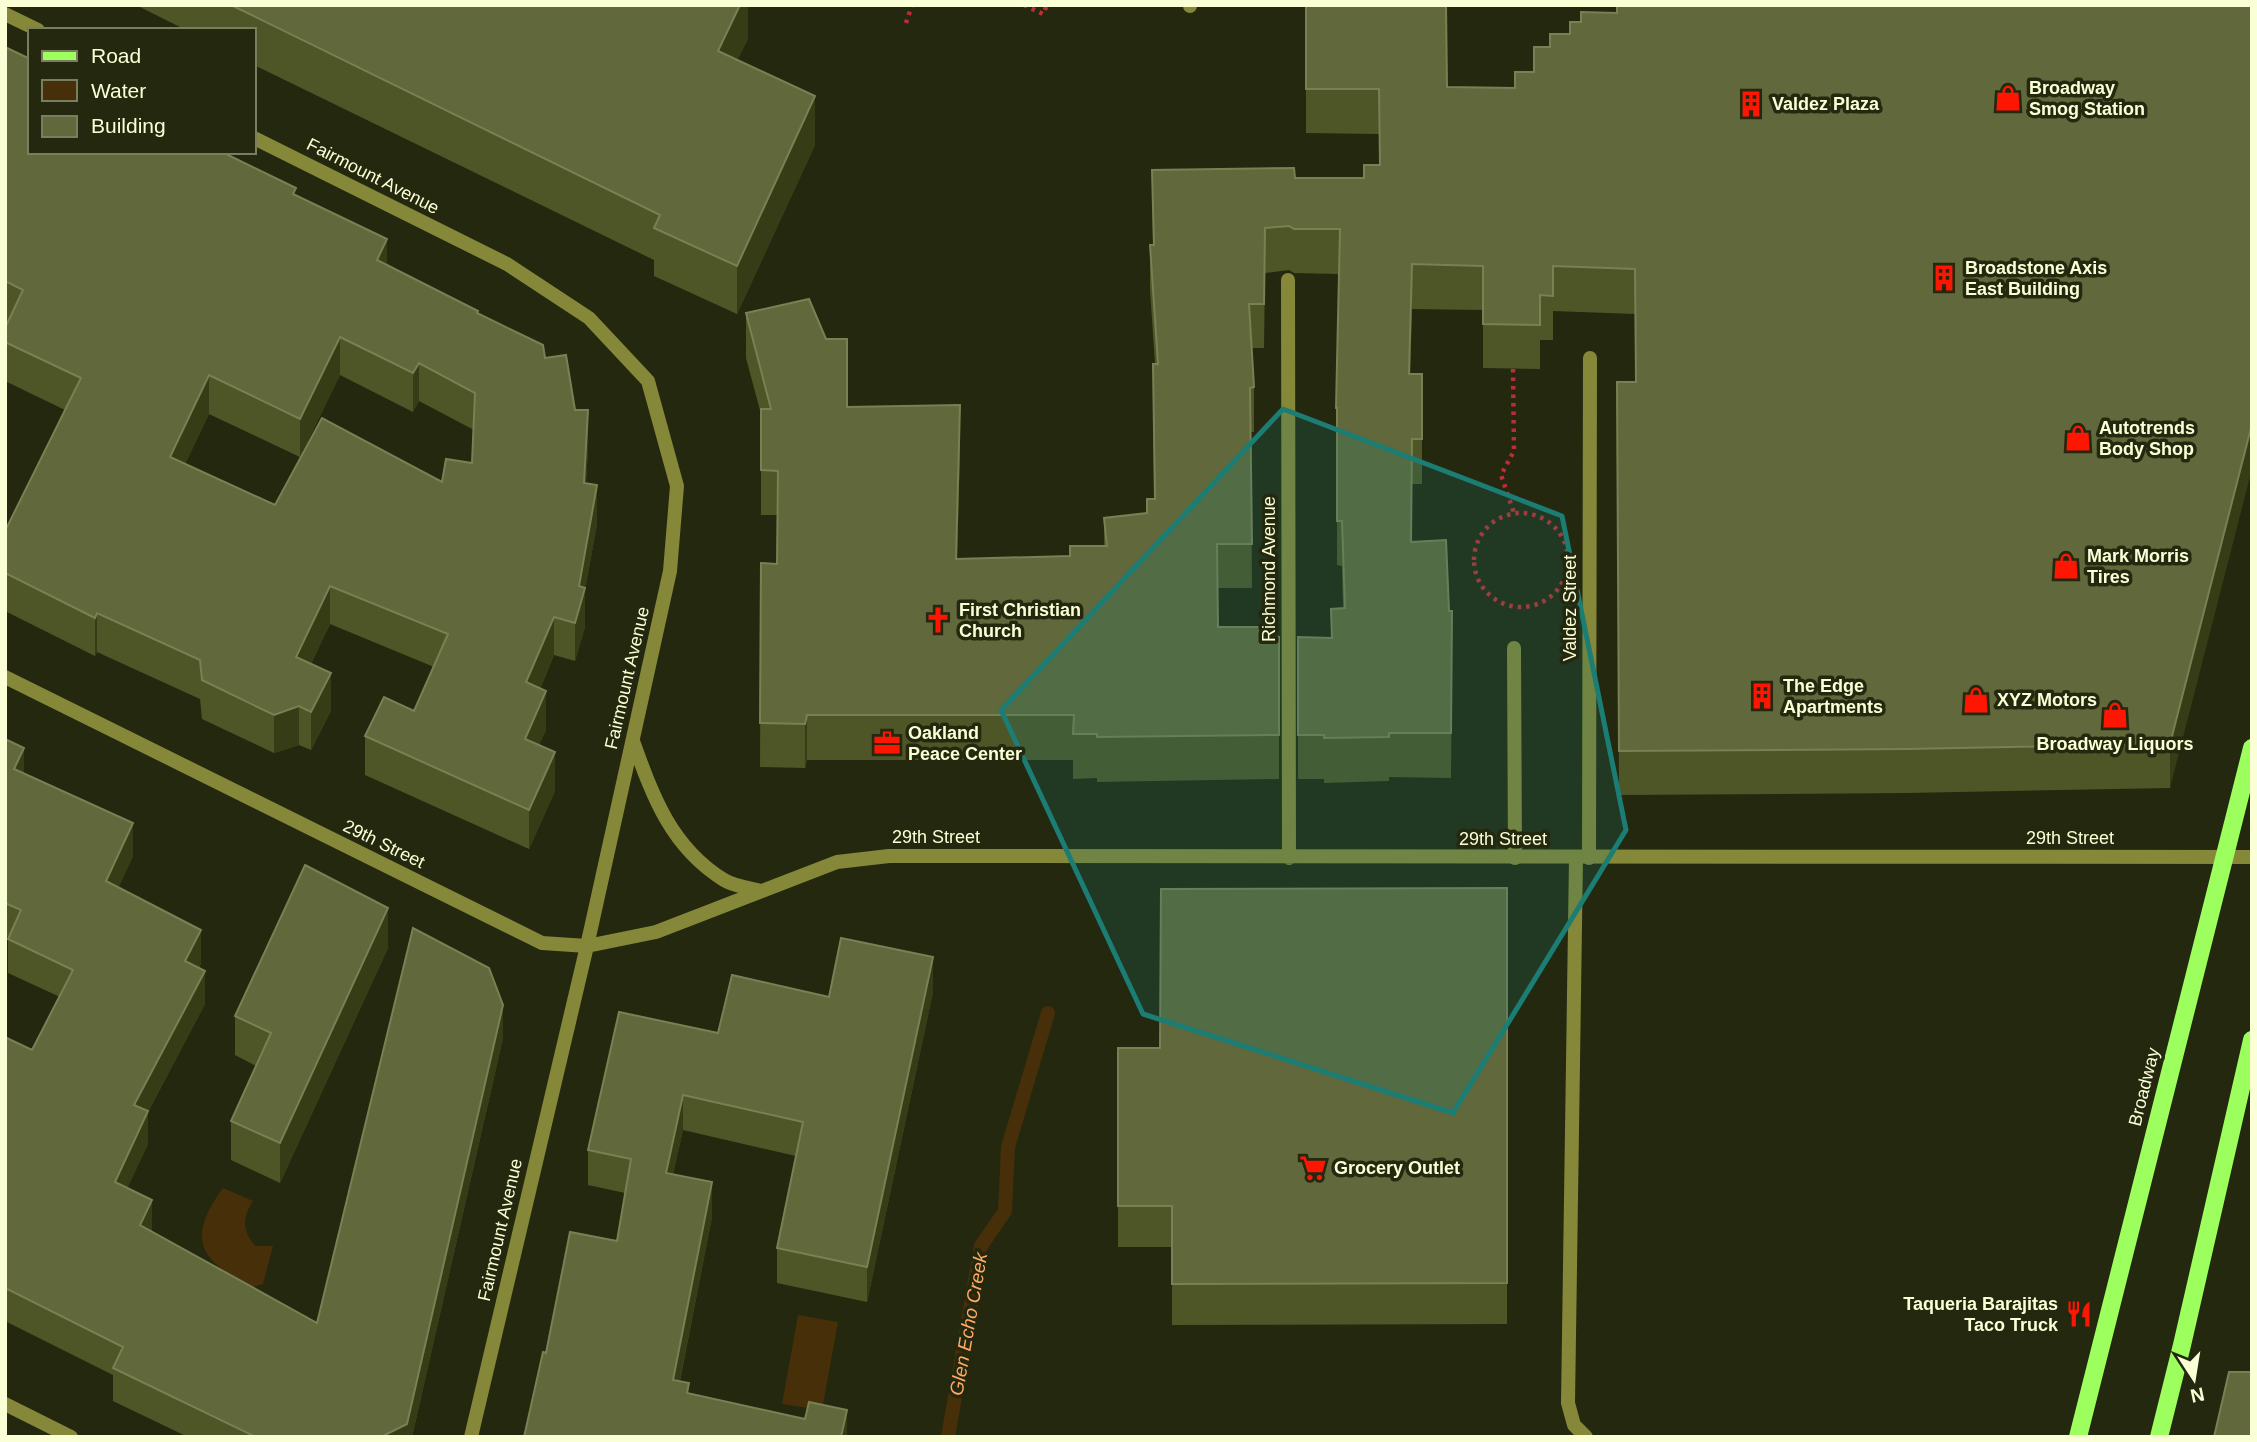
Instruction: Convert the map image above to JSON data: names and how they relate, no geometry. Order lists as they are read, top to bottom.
{
  "streets": {
    "main road": ["Broadway"],
    "street": [
      "Fairmount Avenue",
      "Richmond Avenue",
      "Valdez Street",
      "29th Street"
    ]
  },
  "crossings": [
    ["Fairmount Avenue", "29th Street"],
    ["Richmond Avenue", "29th Street"],
    ["Valdez Street", "29th Street"],
    ["29th Street", "Broadway"]
  ],
  "water": ["Glen Echo Creek"],
  "places": {
    "shop": [
      "Broadway Smog Station",
      "Autotrends Body Shop",
      "Mark Morris Tires",
      "XYZ Motors",
      "Broadway Liquors"
    ],
    "building": ["Valdez Plaza", "Broadstone Axis East Building", "The Edge Apartments"],
    "church": ["First Christian Church"],
    "office": ["Oakland Peace Center"],
    "supermarket": ["Grocery Outlet"],
    "restaurant": ["Taqueria Barajitas Taco Truck"]
  },
  "legend": ["Road", "Water", "Building"],
  "north": "bottom"
}
